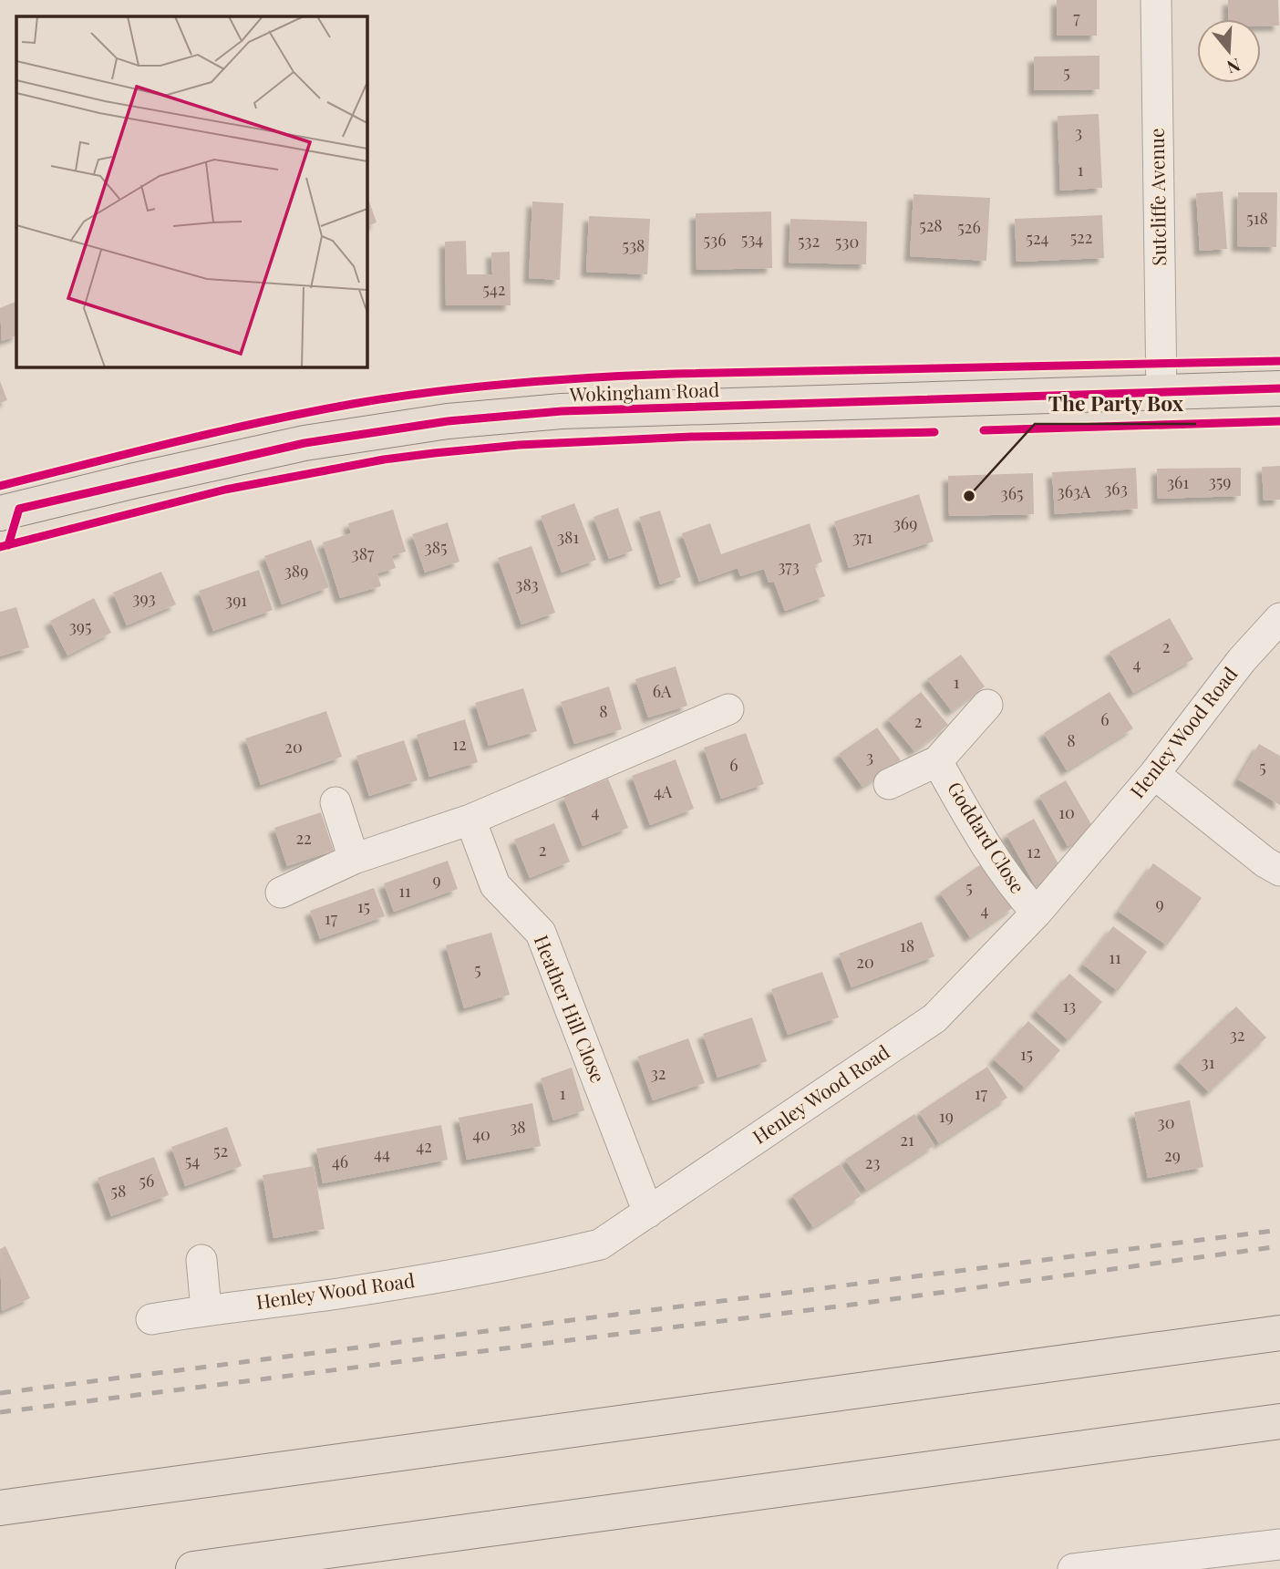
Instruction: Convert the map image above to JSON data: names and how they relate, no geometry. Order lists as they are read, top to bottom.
{
  "streets": {
    "main road": ["Wokingham Road"],
    "street": [
      "Sutcliffe Avenue",
      "Henley Wood Road",
      "Goddard Close",
      "Heather Hill Close"
    ]
  },
  "crossings": [
    ["Sutcliffe Avenue", "Wokingham Road"],
    ["Henley Wood Road", "Goddard Close"],
    ["Henley Wood Road", "Heather Hill Close"]
  ],
  "places": ["The Party Box"],
  "house_numbers": [
    "7",
    "5",
    "3",
    "1",
    "518",
    "528",
    "526",
    "522",
    "524",
    "534",
    "536",
    "532",
    "530",
    "538",
    "542",
    "359",
    "361",
    "363",
    "363A",
    "365",
    "369",
    "381",
    "371",
    "385",
    "387",
    "373",
    "389",
    "383",
    "393",
    "391",
    "395",
    "2",
    "4",
    "1",
    "6A",
    "8",
    "6",
    "2",
    "8",
    "12",
    "20",
    "3",
    "6",
    "5",
    "4A",
    "4",
    "10",
    "22",
    "2",
    "12",
    "9",
    "5",
    "11",
    "9",
    "15",
    "4",
    "17",
    "18",
    "11",
    "20",
    "5",
    "13",
    "32",
    "15",
    "31",
    "32",
    "1",
    "17",
    "19",
    "30",
    "38",
    "40",
    "21",
    "42",
    "52",
    "44",
    "29",
    "54",
    "46",
    "23",
    "56",
    "58"
  ],
  "north": "bottom"
}
